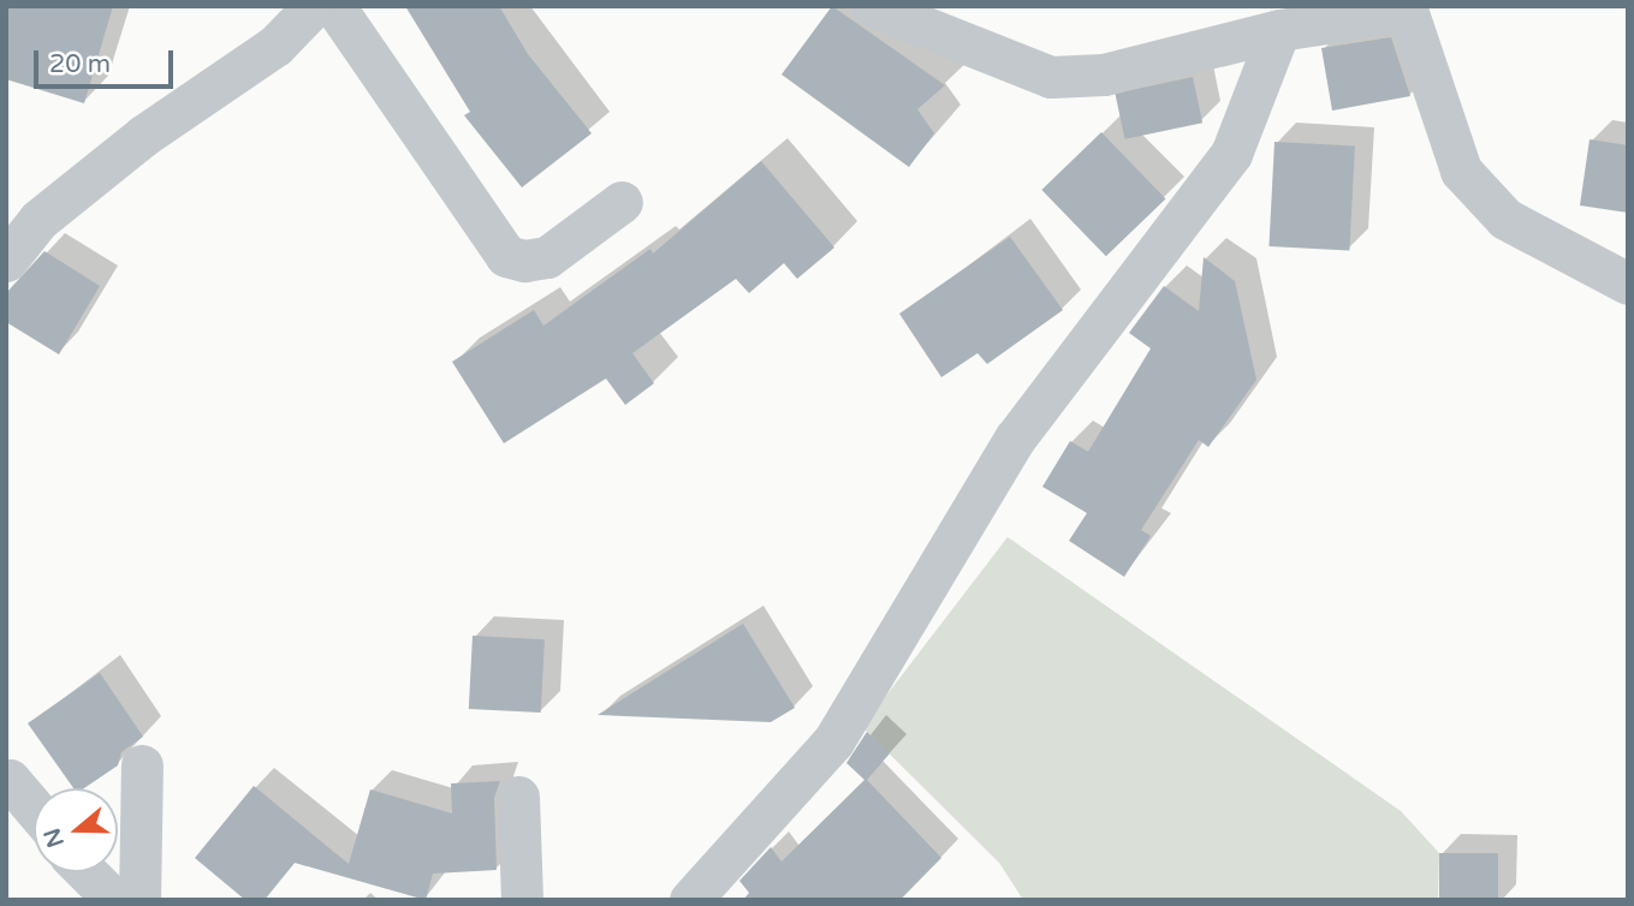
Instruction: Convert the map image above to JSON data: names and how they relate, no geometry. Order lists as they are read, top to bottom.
{
  "scale_bar": "20 m",
  "north": "left"
}
